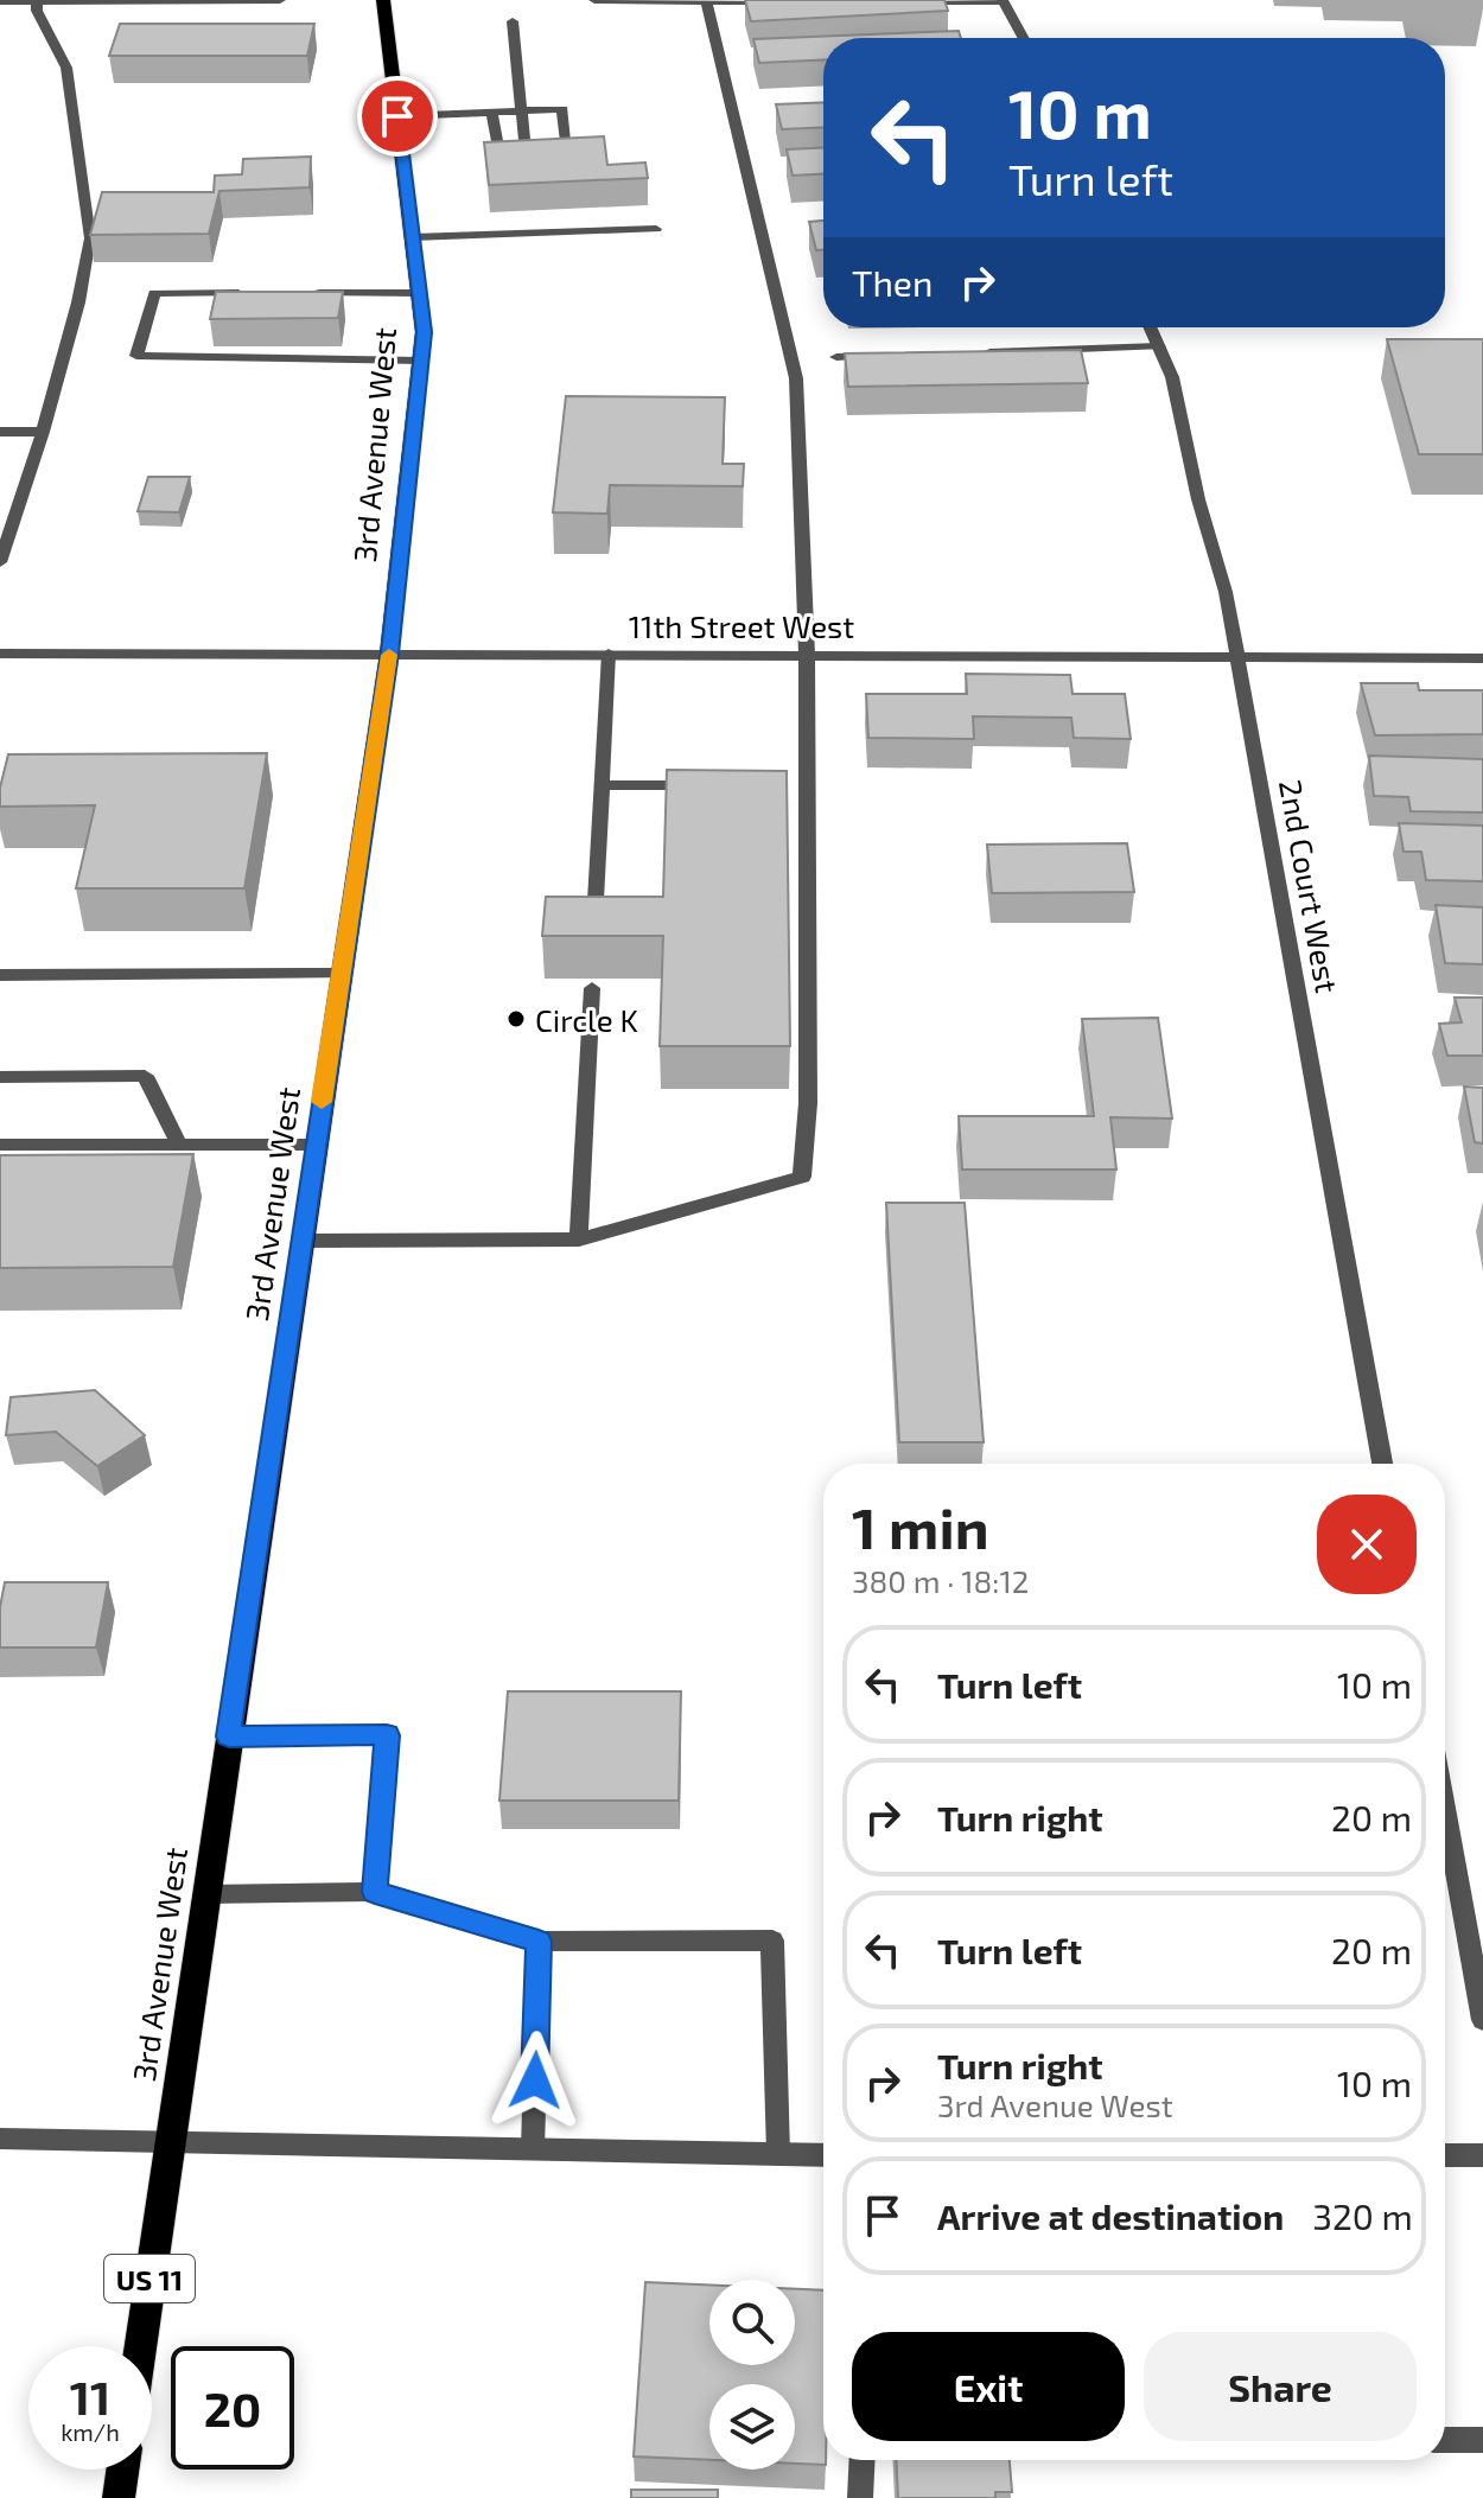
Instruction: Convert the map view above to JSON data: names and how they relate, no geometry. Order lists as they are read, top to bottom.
{
  "streets": {
    "main road": ["3rd Avenue West", "US 11"],
    "street": ["11th Street West", "2nd Court West"]
  },
  "crossings": [
    ["3rd Avenue West", "11th Street West"],
    ["11th Street West", "2nd Court West"]
  ],
  "places": ["Circle K"],
  "page": {
    "turn": ["10 m", "Turn left"],
    "then": "Then",
    "heading": ["1 min", "380 m · 18:12"],
    "list": [
      {
        "name": "Turn left",
        "value": "10 m"
      },
      {
        "name": "Turn right",
        "value": "20 m"
      },
      {
        "name": "Turn left",
        "value": "20 m"
      },
      {
        "name": "Turn right",
        "note": "3rd Avenue West",
        "value": "10 m"
      },
      {
        "name": "Arrive at destination",
        "value": "320 m"
      }
    ],
    "buttons": ["Exit", "Share"],
    "speed": "11 km/h",
    "limit": "20"
  }
}
